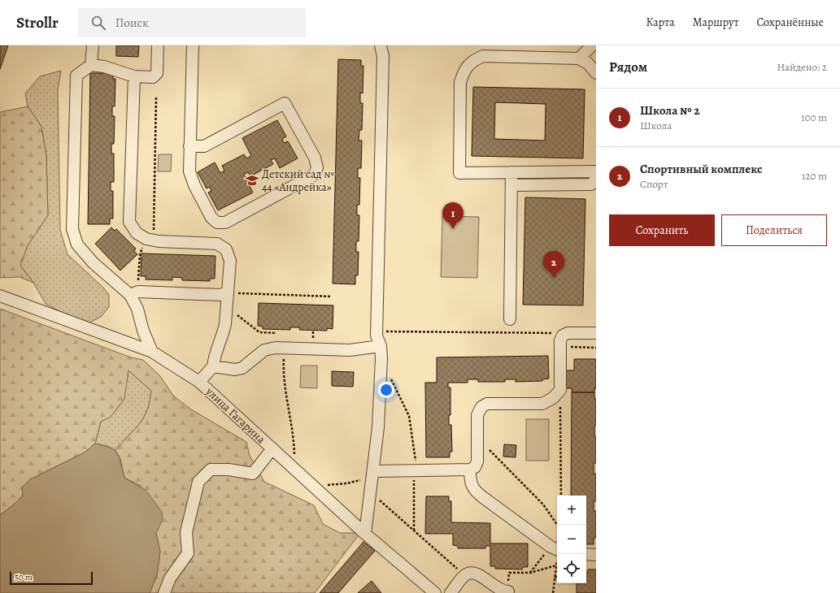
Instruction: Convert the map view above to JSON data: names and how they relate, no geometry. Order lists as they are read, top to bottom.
{
  "streets": {
    "street": ["улица Гагарина"]
  },
  "places": {
    "school or university": ["Детский сад № 44 «Андрейка»"]
  },
  "scale_bar": "50 m",
  "page": {
    "header": "Strollr",
    "search": "Поиск",
    "nav": ["Карта", "Маршрут", "Сохранённые"],
    "heading": ["Рядом", "Найдено: 2"],
    "list": [
      {
        "mark": "1",
        "name": "Школа № 2",
        "note": "Школа",
        "value": "100 m"
      },
      {
        "mark": "2",
        "name": "Спортивный комплекс",
        "note": "Спорт",
        "value": "120 m"
      }
    ],
    "pins": ["1", "2"],
    "buttons": ["Сохранить", "Поделиться"],
    "map_buttons": ["+", "−"],
    "scale": "50 m"
  }
}
